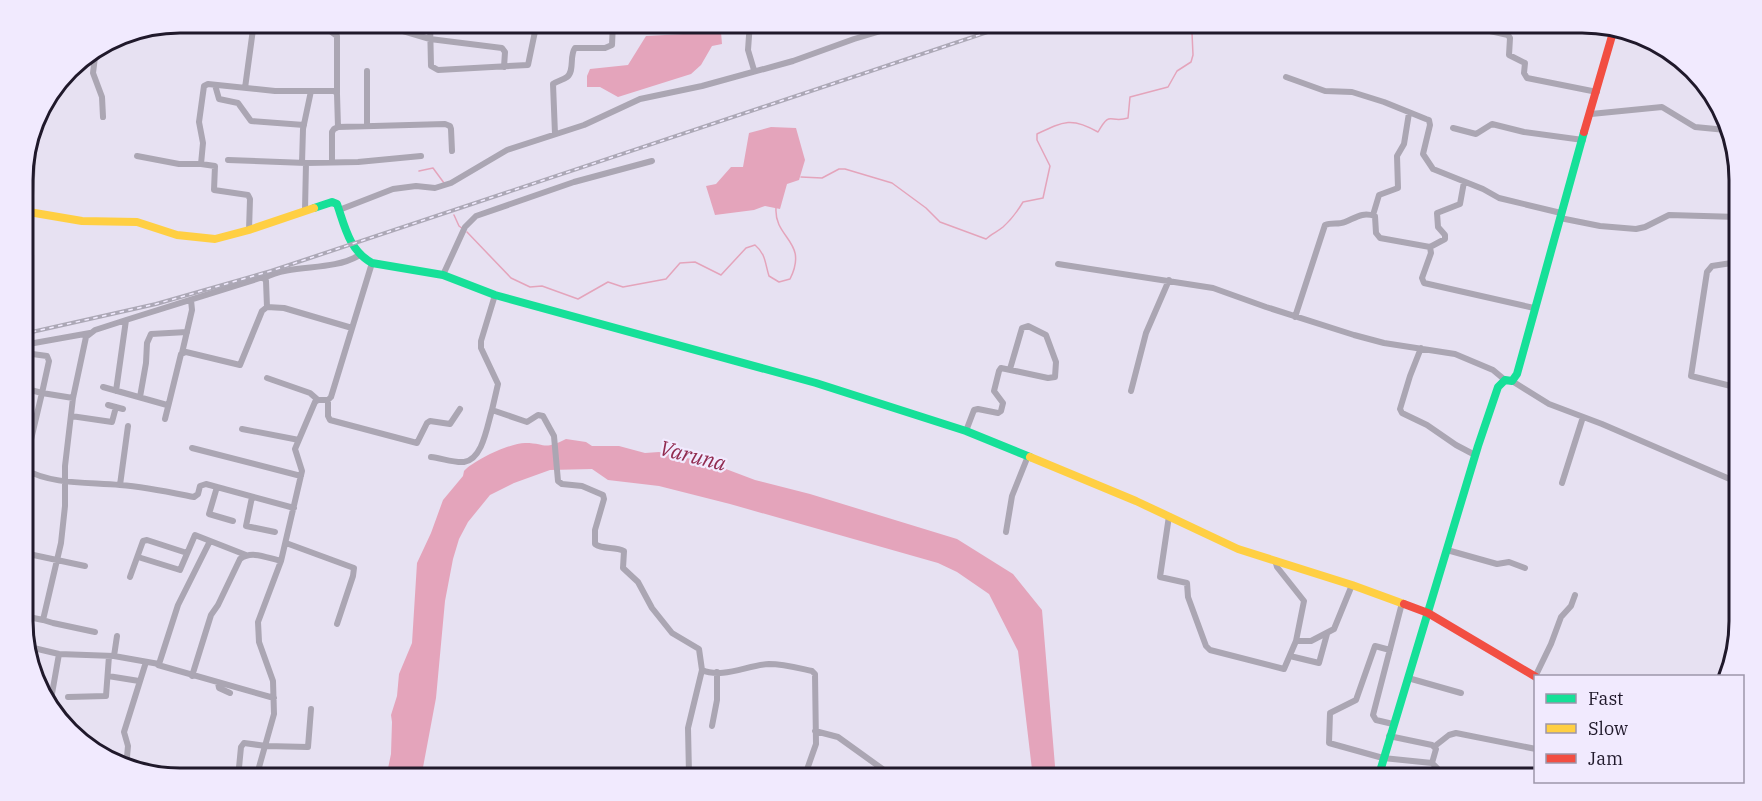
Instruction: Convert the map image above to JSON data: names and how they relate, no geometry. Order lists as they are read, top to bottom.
{
  "water": ["Varuna"],
  "legend": ["Fast", "Slow", "Jam"]
}
